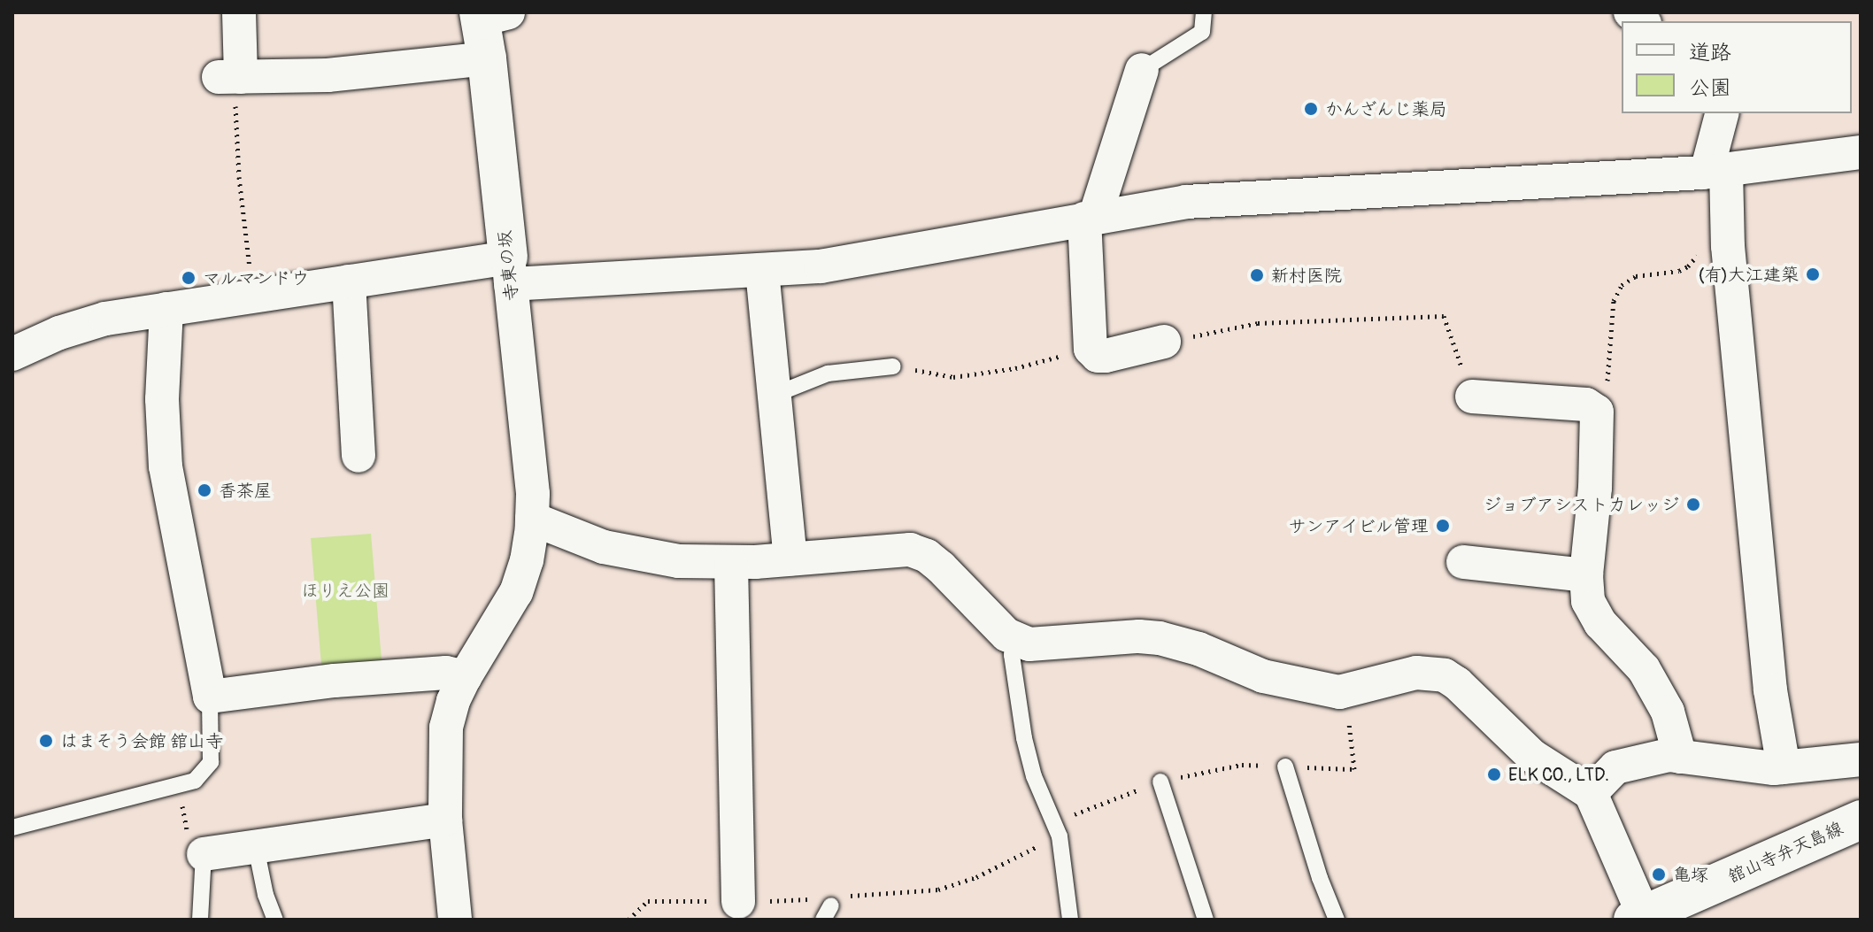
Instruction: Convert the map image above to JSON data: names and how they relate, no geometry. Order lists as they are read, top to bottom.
{
  "streets": {
    "street": ["寺東の坂", "舘山寺弁天島線"]
  },
  "parks": ["ほりえ公園"],
  "places": [
    "かんざんじ薬局",
    "(有)大江建築",
    "新村医院",
    "マルマンドウ",
    "香茶屋",
    "ジョブアシストカレッジ",
    "サンアイビル管理",
    "はまそう会館 舘山寺",
    "ELK CO., LTD.",
    "亀塚"
  ],
  "legend": ["道路", "公園"]
}
